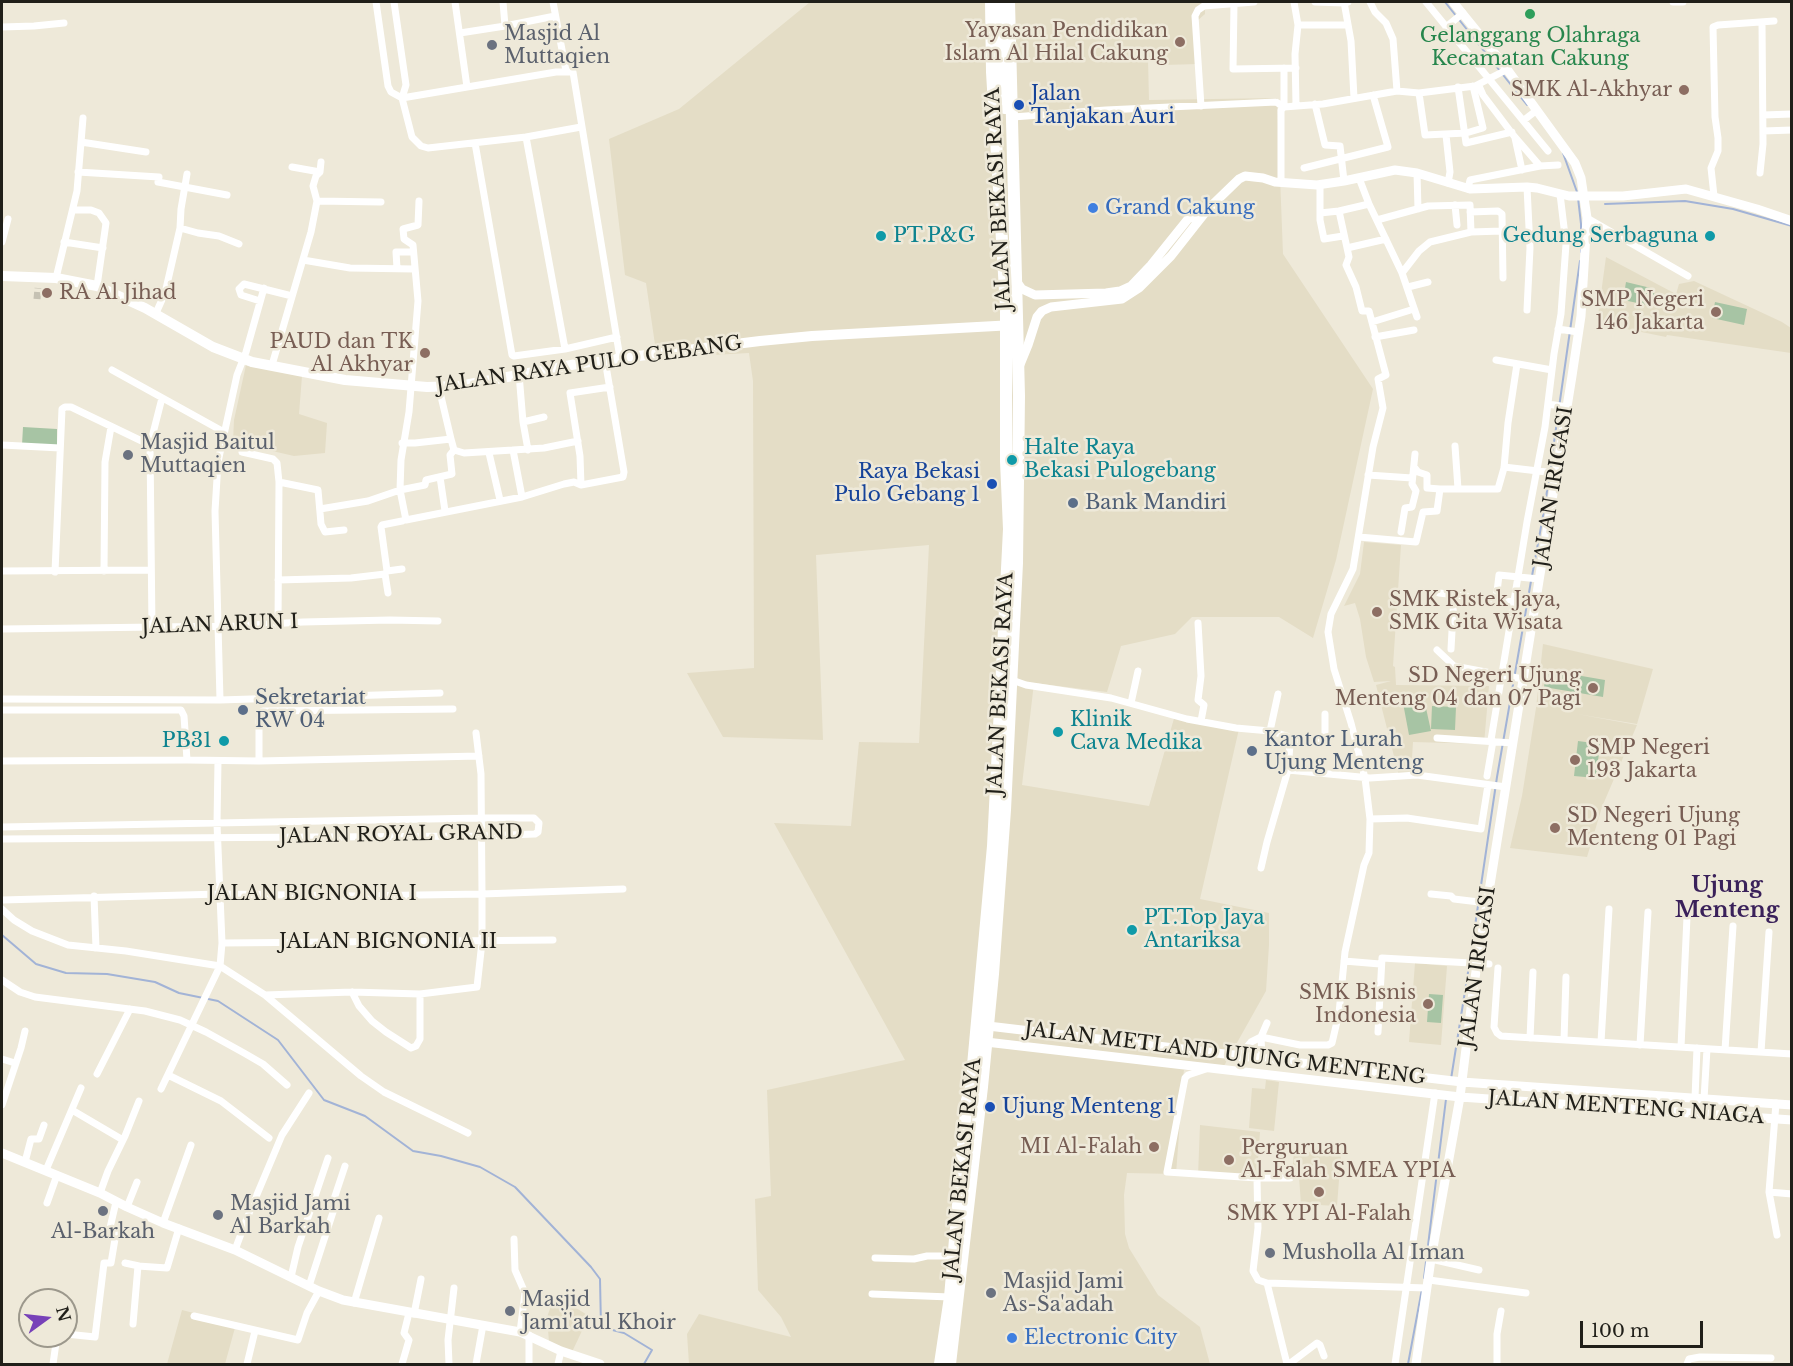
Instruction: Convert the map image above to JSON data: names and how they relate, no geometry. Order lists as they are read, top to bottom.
{
  "streets": {
    "highway": ["JALAN BEKASI RAYA"],
    "main road": ["JALAN RAYA PULO GEBANG"],
    "street": [
      "JALAN IRIGASI",
      "JALAN ARUN I",
      "JALAN ROYAL GRAND",
      "JALAN BIGNONIA I",
      "JALAN BIGNONIA II",
      "JALAN METLAND UJUNG MENTENG",
      "JALAN MENTENG NIAGA"
    ]
  },
  "crossings": [
    ["JALAN BEKASI RAYA", "JALAN RAYA PULO GEBANG"],
    ["JALAN BEKASI RAYA", "JALAN METLAND UJUNG MENTENG"],
    ["JALAN IRIGASI", "JALAN METLAND UJUNG MENTENG"],
    ["JALAN IRIGASI", "JALAN MENTENG NIAGA"],
    ["JALAN METLAND UJUNG MENTENG", "JALAN MENTENG NIAGA"]
  ],
  "districts": ["Ujung Menteng"],
  "places": [
    "Gelanggang Olahraga Kecamatan Cakung",
    "Yayasan Pendidikan Islam Al Hilal Cakung",
    "Masjid Al Muttaqien",
    "SMK Al-Akhyar",
    "Jalan Tanjakan Auri",
    "Grand Cakung",
    "PT.P&G",
    "Gedung Serbaguna",
    "RA Al Jihad",
    "SMP Negeri 146 Jakarta",
    "PAUD dan TK Al Akhyar",
    "Masjid Baitul Muttaqien",
    "Halte Raya Bekasi Pulogebang",
    "Raya Bekasi Pulo Gebang 1",
    "Bank Mandiri",
    "SMK Ristek Jaya, SMK Gita Wisata",
    "SD Negeri Ujung Menteng 04 dan 07 Pagi",
    "Sekretariat RW 04",
    "Klinik Cava Medika",
    "PB31",
    "Kantor Lurah Ujung Menteng",
    "SMP Negeri 193 Jakarta",
    "SD Negeri Ujung Menteng 01 Pagi",
    "PT.Top Jaya Antariksa",
    "SMK Bisnis Indonesia",
    "Ujung Menteng 1",
    "MI Al-Falah",
    "Perguruan Al-Falah SMEA YPIA",
    "SMK YPI Al-Falah",
    "Al-Barkah",
    "Masjid Jami Al Barkah",
    "Musholla Al Iman",
    "Masjid Jami As-Sa'adah",
    "Masjid Jami'atul Khoir",
    "Electronic City"
  ],
  "scale_bar": "100 m",
  "north": "right"
}
